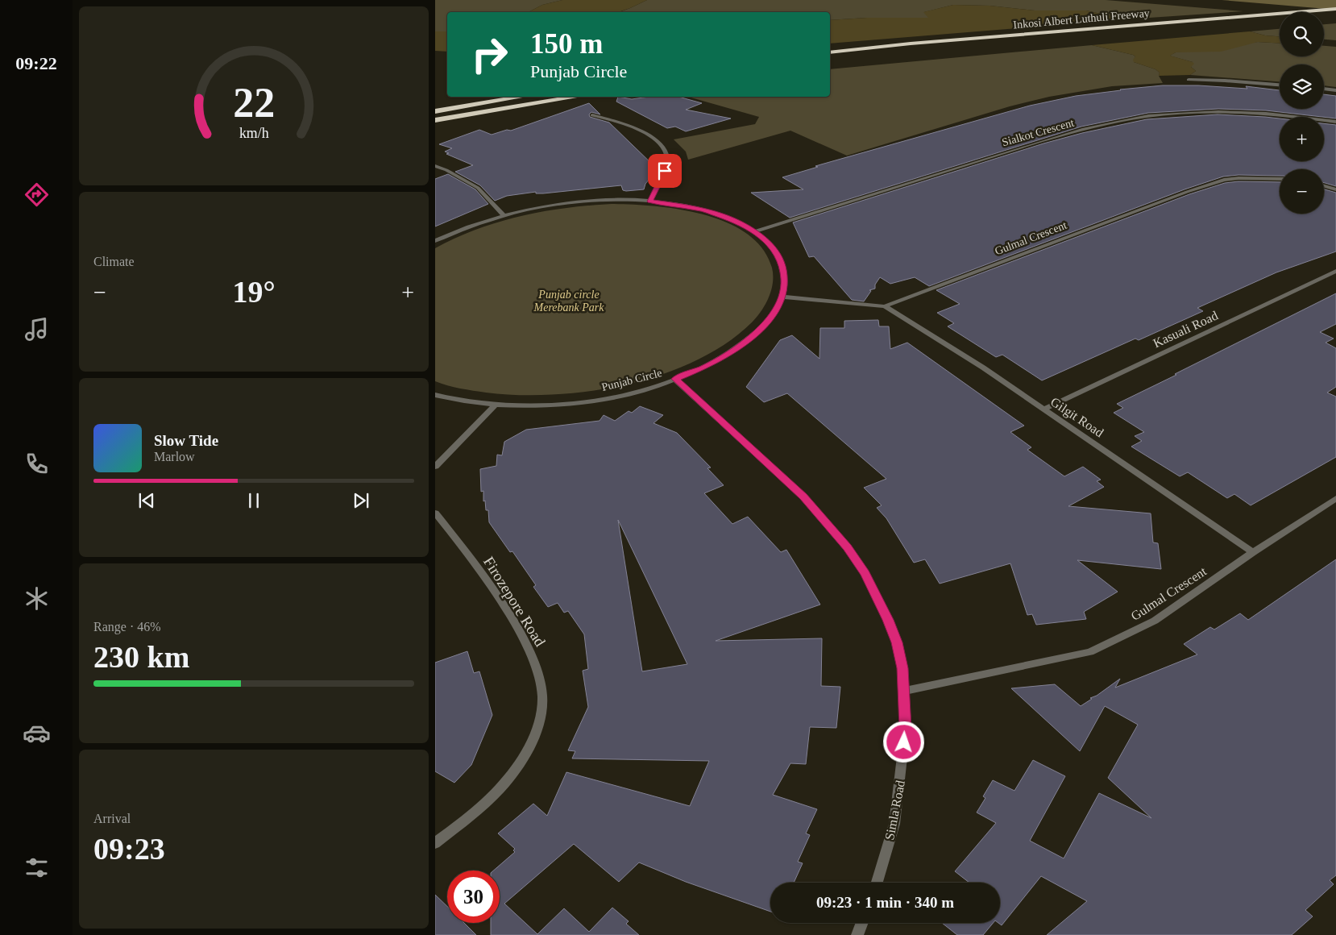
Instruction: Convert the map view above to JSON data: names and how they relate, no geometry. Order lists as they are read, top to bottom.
{
  "streets": {
    "highway": ["Inkosi Albert Luthuli Freeway"],
    "street": [
      "Sialkot Crescent",
      "Gulmal Crescent",
      "Kasuali Road",
      "Punjab Circle",
      "Gilgit Road",
      "Firozepore Road",
      "Simla Road"
    ]
  },
  "crossings": [
    ["Sialkot Crescent", "Punjab Circle"],
    ["Gulmal Crescent", "Punjab Circle"],
    ["Gulmal Crescent", "Gilgit Road"],
    ["Gulmal Crescent", "Simla Road"],
    ["Kasuali Road", "Gilgit Road"],
    ["Punjab Circle", "Simla Road"]
  ],
  "parks": ["Punjab circle Merebank Park"],
  "page": {
    "tabs": "09:22",
    "map_buttons": ["+", "−"],
    "turn": ["150 m", "Punjab Circle"],
    "tile": [
      "Climate",
      ["Range · 46%", "230 km"],
      ["Arrival", "09:23"]
    ],
    "heat": ["−", "19°", "+"],
    "song": ["Slow Tide", "Marlow"],
    "limit": "30",
    "trip": "09:23 · 1 min · 340 m",
    "gauge": ["22", "km/h"]
  }
}
